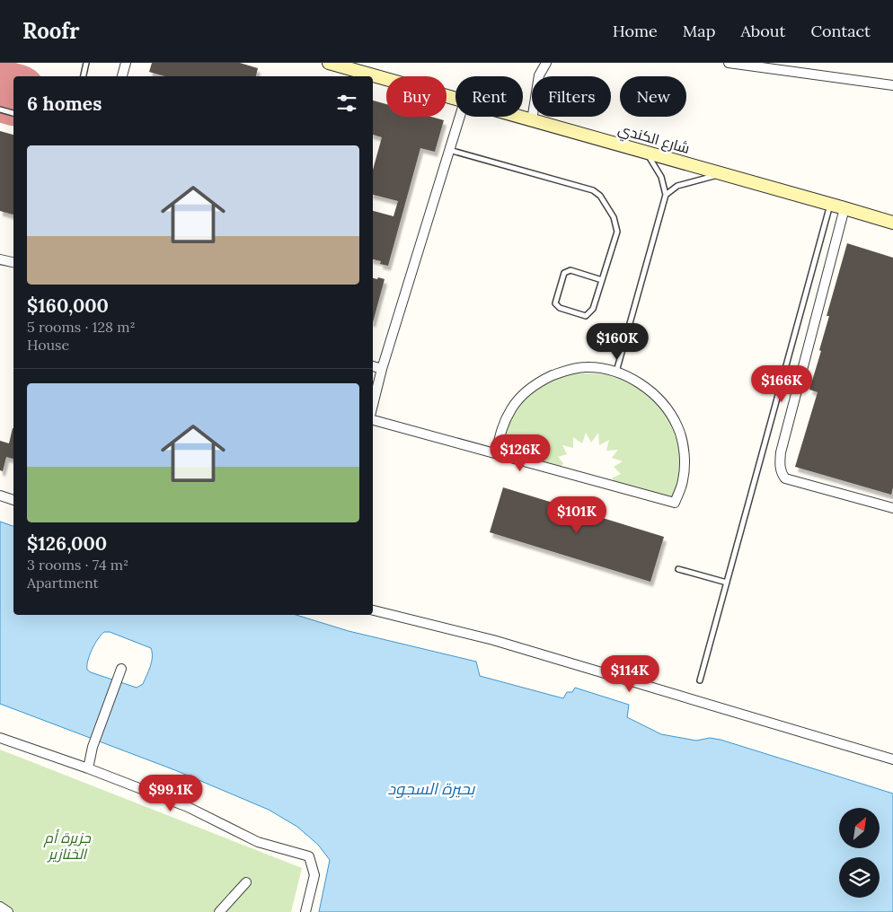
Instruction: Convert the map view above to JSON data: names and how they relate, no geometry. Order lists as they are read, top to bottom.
{
  "streets": {
    "street": ["شارع الكندي"]
  },
  "water": ["بحيرة السجود"],
  "parks": ["جزيرة أم الخنازير"],
  "north": "top right",
  "page": {
    "header": "Roofr",
    "nav": [
      "Home",
      "Map",
      "About",
      "Contact"
    ],
    "chip": [
      "Buy",
      "Rent",
      "Filters",
      "New"
    ],
    "heading": "6 homes",
    "list": [
      {
        "name": "$160,000",
        "note": "5 rooms · 128 m² · House"
      },
      {
        "name": "$126,000",
        "note": "3 rooms · 74 m² · Apartment"
      }
    ],
    "price": [
      "$160K",
      "$166K",
      "$126K",
      "$101K",
      "$114K",
      "$99.1K"
    ]
  }
}
